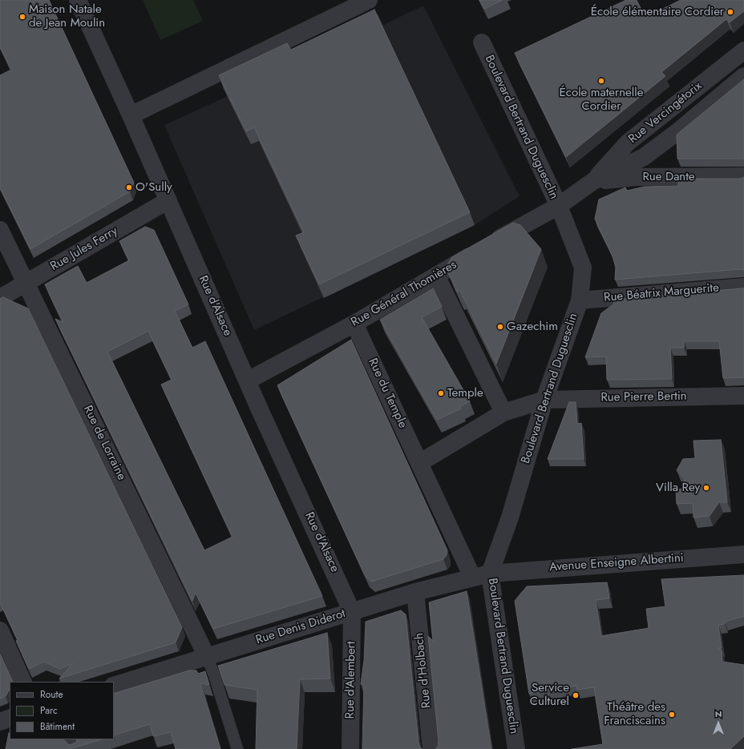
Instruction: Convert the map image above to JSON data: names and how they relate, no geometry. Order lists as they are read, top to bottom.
{
  "streets": {
    "street": [
      "Rue Vercingétorix",
      "Boulevard Bertrand Duguesclin",
      "Rue Dante",
      "Rue Jules Ferry",
      "Rue Béatrix Marguerite",
      "Rue Général Thomières",
      "Rue d'Alsace",
      "Rue du Temple",
      "Rue Pierre Bertin",
      "Rue de Lorraine",
      "Avenue Enseigne Albertini",
      "Rue Denis Diderot",
      "Rue d'Holbach",
      "Rue d'Alembert"
    ]
  },
  "crossings": [
    ["Rue Vercingétorix", "Boulevard Bertrand Duguesclin"],
    ["Rue Vercingétorix", "Rue Dante"],
    ["Rue Vercingétorix", "Rue Général Thomières"],
    ["Boulevard Bertrand Duguesclin", "Rue Béatrix Marguerite"],
    ["Boulevard Bertrand Duguesclin", "Rue Général Thomières"],
    ["Boulevard Bertrand Duguesclin", "Rue Pierre Bertin"],
    ["Boulevard Bertrand Duguesclin", "Avenue Enseigne Albertini"],
    ["Boulevard Bertrand Duguesclin", "Rue Denis Diderot"],
    ["Rue Jules Ferry", "Rue d'Alsace"],
    ["Rue Jules Ferry", "Rue de Lorraine"],
    ["Rue Général Thomières", "Rue d'Alsace"],
    ["Rue Général Thomières", "Rue du Temple"],
    ["Rue d'Alsace", "Rue Denis Diderot"],
    ["Rue d'Alsace", "Rue d'Alembert"],
    ["Rue du Temple", "Rue Denis Diderot"],
    ["Rue de Lorraine", "Rue Denis Diderot"],
    ["Avenue Enseigne Albertini", "Rue Denis Diderot"],
    ["Rue Denis Diderot", "Rue d'Holbach"],
    ["Rue Denis Diderot", "Rue d'Alembert"]
  ],
  "places": [
    "École élémentaire Cordier",
    "Maison Natale de Jean Moulin",
    "École maternelle Cordier",
    "O'Sully",
    "Gazechim",
    "Temple",
    "Villa Rey",
    "Service Culturel",
    "Théâtre des Franciscains"
  ],
  "legend": ["Route", "Parc", "Bâtiment"],
  "north": "top"
}
